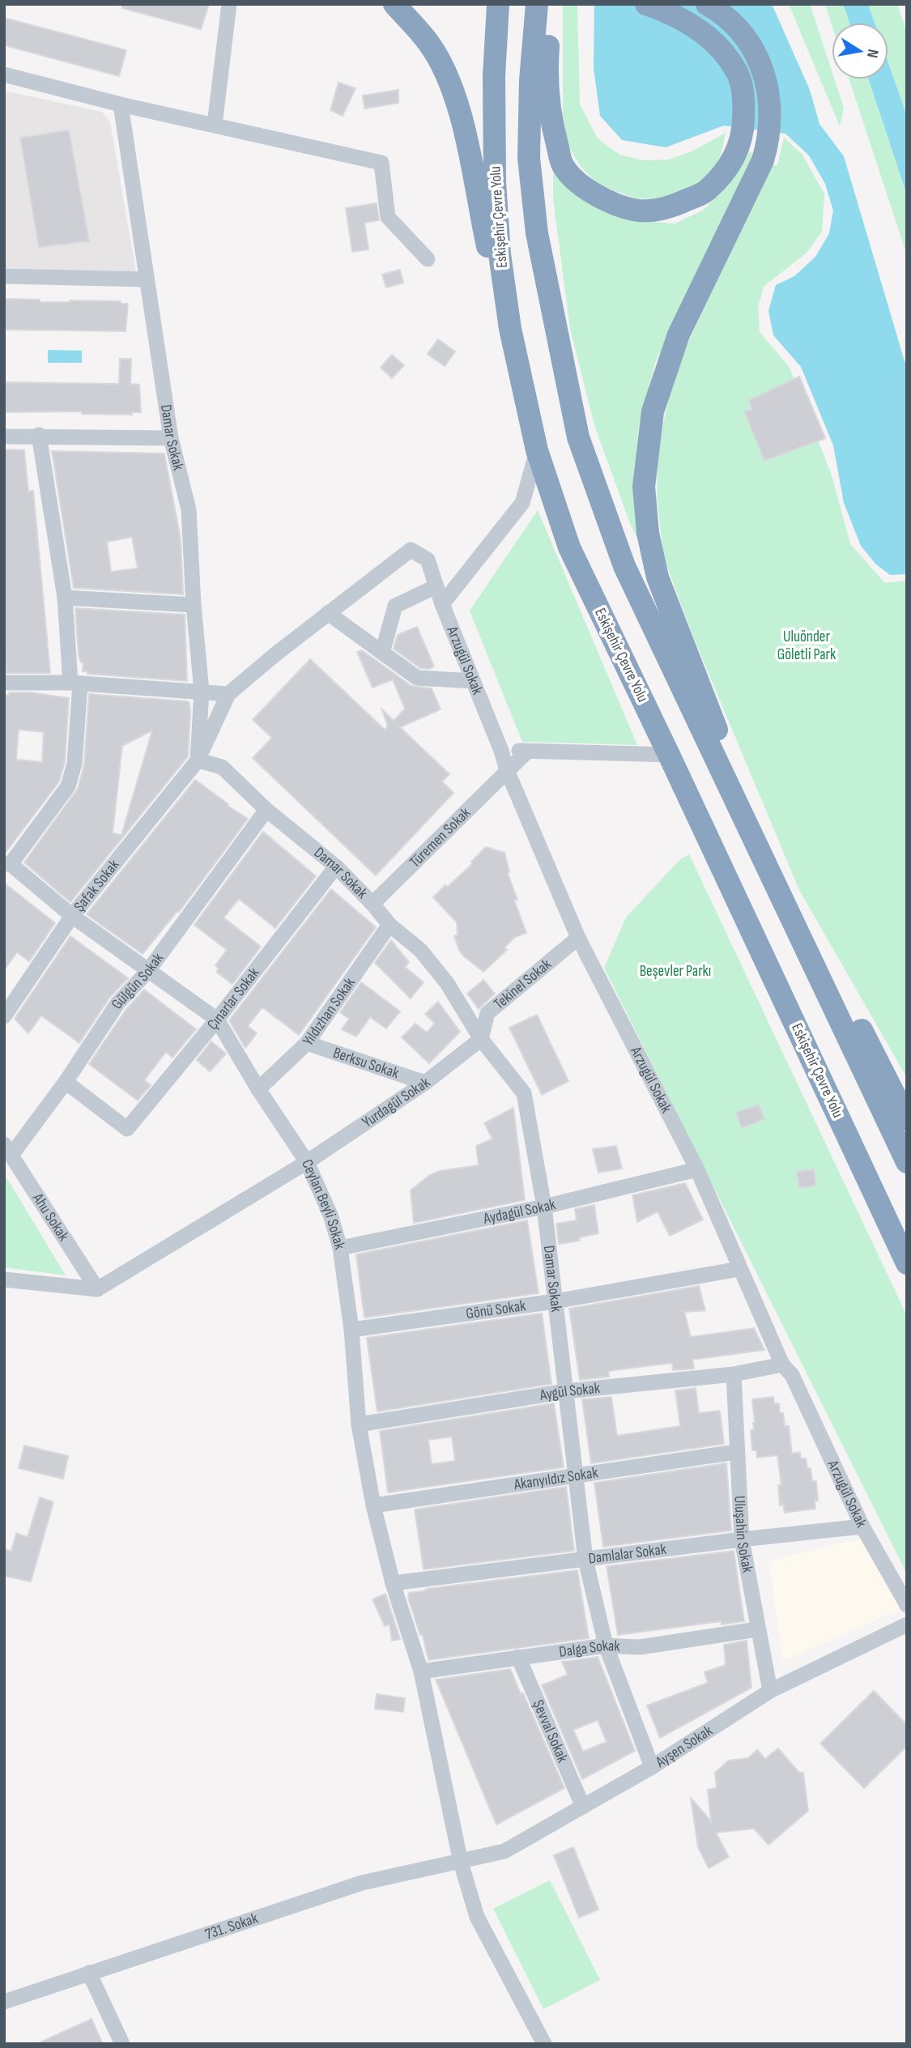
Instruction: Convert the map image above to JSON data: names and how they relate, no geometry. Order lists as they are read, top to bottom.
{
  "streets": {
    "highway": ["Eskişehir Çevre Yolu"],
    "street": [
      "Damar Sokak",
      "Arzugül Sokak",
      "Türemen Sokak",
      "Şafak Sokak",
      "Gülgün Sokak",
      "Tekinel Sokak",
      "Çınarlar Sokak",
      "Yıldızhan Sokak",
      "Berksu Sokak",
      "Yurdagül Sokak",
      "Ceylan Beyli Sokak",
      "Aydagül Sokak",
      "Ahu Sokak",
      "Gönü Sokak",
      "Aygül Sokak",
      "Akanyıldız Sokak",
      "Uluşahin Sokak",
      "Damlalar Sokak",
      "Dalga Sokak",
      "Şevval Sokak",
      "Ayşen Sokak",
      "731. Sokak"
    ]
  },
  "crossings": [
    ["Damar Sokak", "Türemen Sokak"],
    ["Damar Sokak", "Şafak Sokak"],
    ["Damar Sokak", "Gülgün Sokak"],
    ["Damar Sokak", "Tekinel Sokak"],
    ["Damar Sokak", "Çınarlar Sokak"],
    ["Damar Sokak", "Yıldızhan Sokak"],
    ["Damar Sokak", "Yurdagül Sokak"],
    ["Damar Sokak", "Aydagül Sokak"],
    ["Damar Sokak", "Gönü Sokak"],
    ["Damar Sokak", "Aygül Sokak"],
    ["Damar Sokak", "Akanyıldız Sokak"],
    ["Damar Sokak", "Damlalar Sokak"],
    ["Damar Sokak", "Dalga Sokak"],
    ["Damar Sokak", "Ayşen Sokak"],
    ["Arzugül Sokak", "Türemen Sokak"],
    ["Arzugül Sokak", "Tekinel Sokak"],
    ["Arzugül Sokak", "Aydagül Sokak"],
    ["Arzugül Sokak", "Gönü Sokak"],
    ["Arzugül Sokak", "Aygül Sokak"],
    ["Arzugül Sokak", "Damlalar Sokak"],
    ["Şafak Sokak", "Ceylan Beyli Sokak"],
    ["Gülgün Sokak", "Çınarlar Sokak"],
    ["Gülgün Sokak", "Ceylan Beyli Sokak"],
    ["Gülgün Sokak", "Ahu Sokak"],
    ["Tekinel Sokak", "Yurdagül Sokak"],
    ["Çınarlar Sokak", "Ceylan Beyli Sokak"],
    ["Yıldızhan Sokak", "Berksu Sokak"],
    ["Yıldızhan Sokak", "Ceylan Beyli Sokak"],
    ["Berksu Sokak", "Yurdagül Sokak"],
    ["Yurdagül Sokak", "Ceylan Beyli Sokak"],
    ["Yurdagül Sokak", "Ahu Sokak"],
    ["Ceylan Beyli Sokak", "Aydagül Sokak"],
    ["Ceylan Beyli Sokak", "Gönü Sokak"],
    ["Ceylan Beyli Sokak", "Aygül Sokak"],
    ["Ceylan Beyli Sokak", "Akanyıldız Sokak"],
    ["Ceylan Beyli Sokak", "Damlalar Sokak"],
    ["Ceylan Beyli Sokak", "Dalga Sokak"],
    ["Ceylan Beyli Sokak", "Ayşen Sokak"],
    ["Ceylan Beyli Sokak", "731. Sokak"],
    ["Aygül Sokak", "Uluşahin Sokak"],
    ["Akanyıldız Sokak", "Uluşahin Sokak"],
    ["Uluşahin Sokak", "Damlalar Sokak"],
    ["Uluşahin Sokak", "Dalga Sokak"],
    ["Uluşahin Sokak", "Ayşen Sokak"],
    ["Dalga Sokak", "Şevval Sokak"],
    ["Şevval Sokak", "Ayşen Sokak"],
    ["Ayşen Sokak", "731. Sokak"]
  ],
  "parks": ["Uluönder Göletli Park", "Beşevler Parkı"],
  "north": "right"
}
